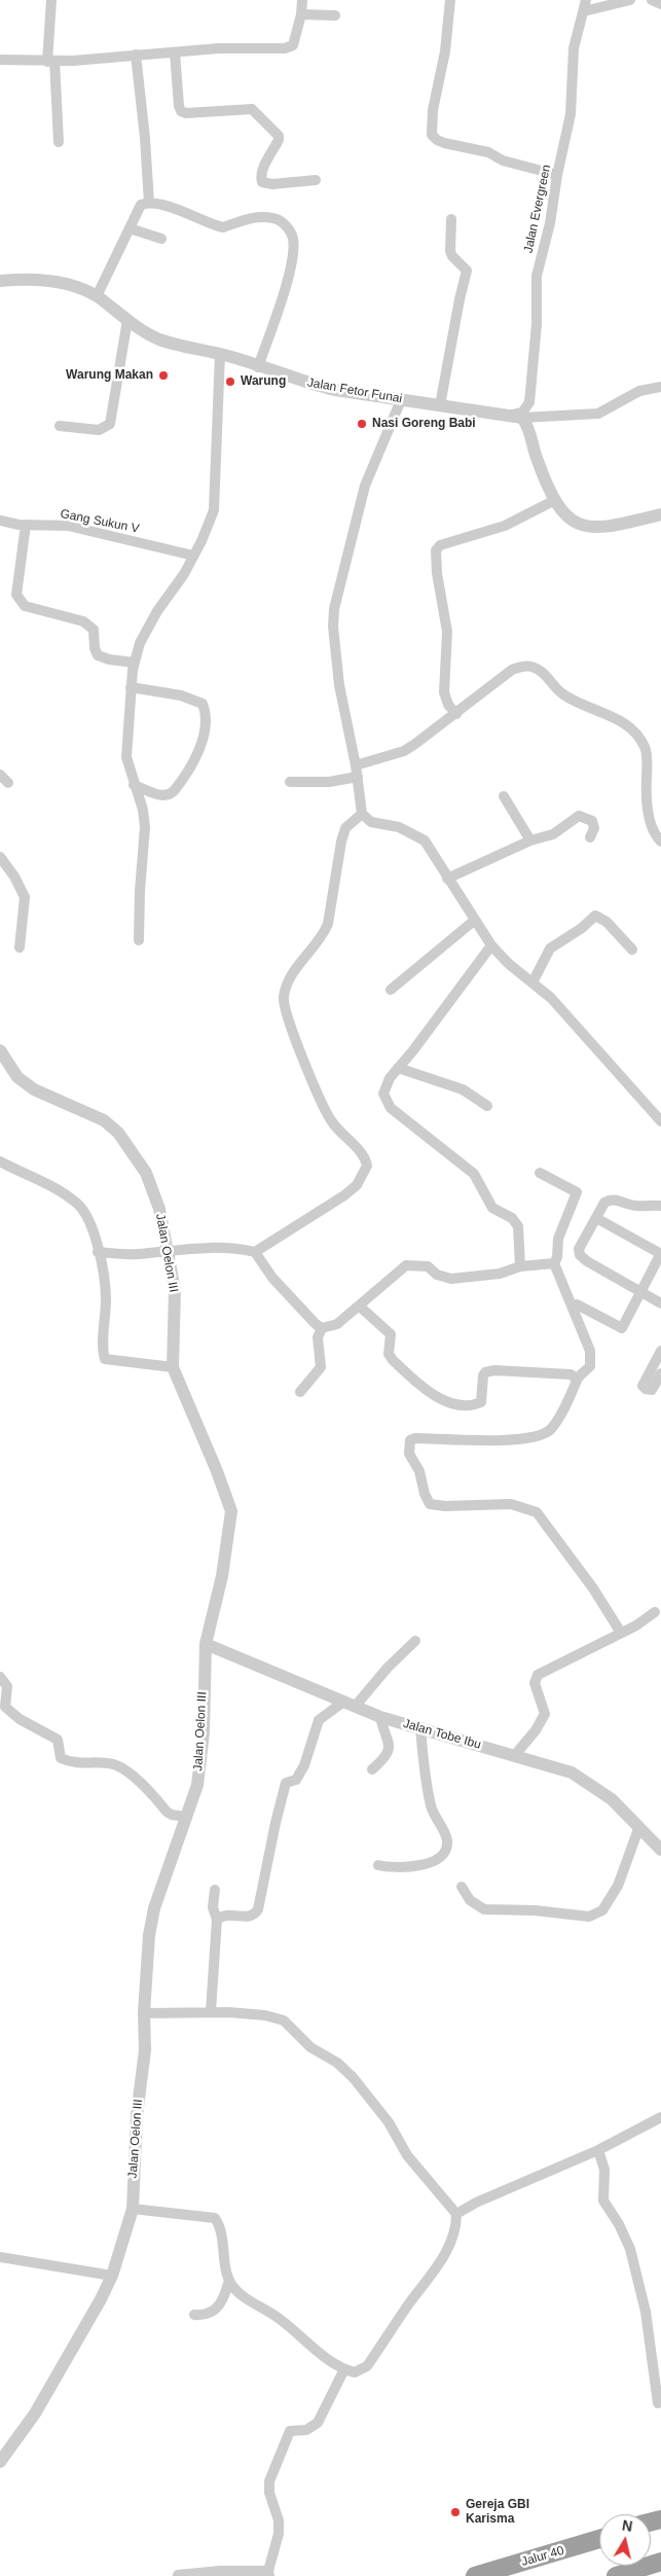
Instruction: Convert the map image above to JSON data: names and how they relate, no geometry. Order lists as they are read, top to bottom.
{
  "streets": {
    "highway": ["Jalur 40"],
    "street": [
      "Jalan Evergreen",
      "Jalan Fetor Funai",
      "Gang Sukun V",
      "Jalan Oelon III",
      "Jalan Tobe Ibu"
    ]
  },
  "crossings": [
    ["Jalan Evergreen", "Jalan Fetor Funai"],
    ["Jalan Oelon III", "Jalan Tobe Ibu"]
  ],
  "places": [
    "Warung Makan",
    "Warung",
    "Nasi Goreng Babi",
    "Gereja GBI Karisma"
  ],
  "north": "top"
}
